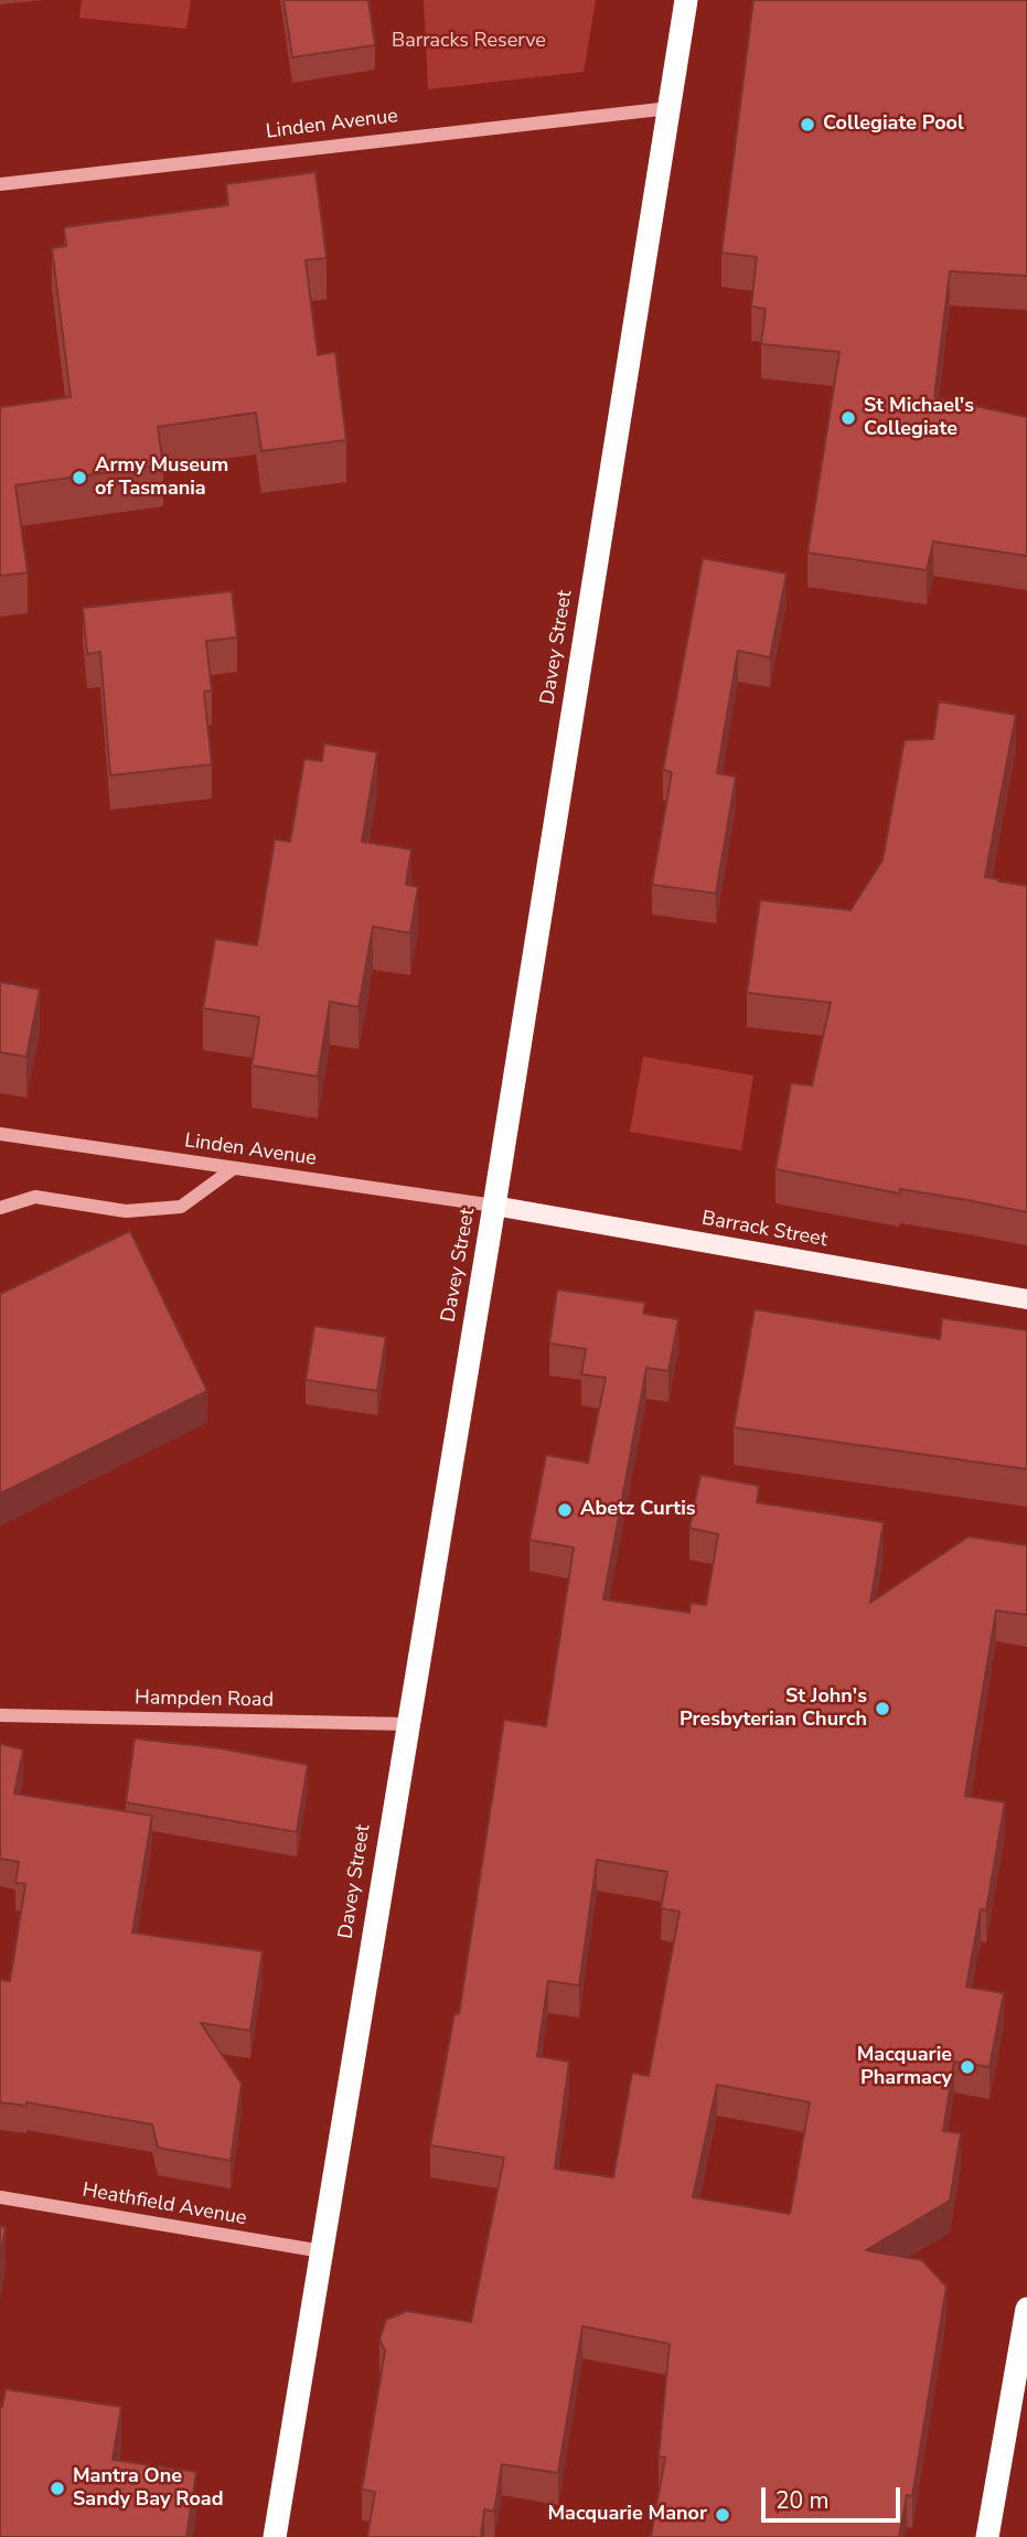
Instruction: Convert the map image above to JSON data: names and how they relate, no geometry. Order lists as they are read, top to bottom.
{
  "streets": {
    "highway": ["Davey Street"],
    "main road": ["Barrack Street"],
    "street": ["Linden Avenue", "Hampden Road", "Heathfield Avenue"]
  },
  "crossings": [
    ["Linden Avenue", "Davey Street"],
    ["Linden Avenue", "Barrack Street"],
    ["Davey Street", "Barrack Street"],
    ["Davey Street", "Hampden Road"],
    ["Davey Street", "Heathfield Avenue"]
  ],
  "parks": ["Barracks Reserve"],
  "places": [
    "Collegiate Pool",
    "St Michael's Collegiate",
    "Army Museum of Tasmania",
    "Abetz Curtis",
    "St John's Presbyterian Church",
    "Macquarie Pharmacy",
    "Mantra One Sandy Bay Road",
    "Macquarie Manor"
  ],
  "scale_bar": "20 m"
}
